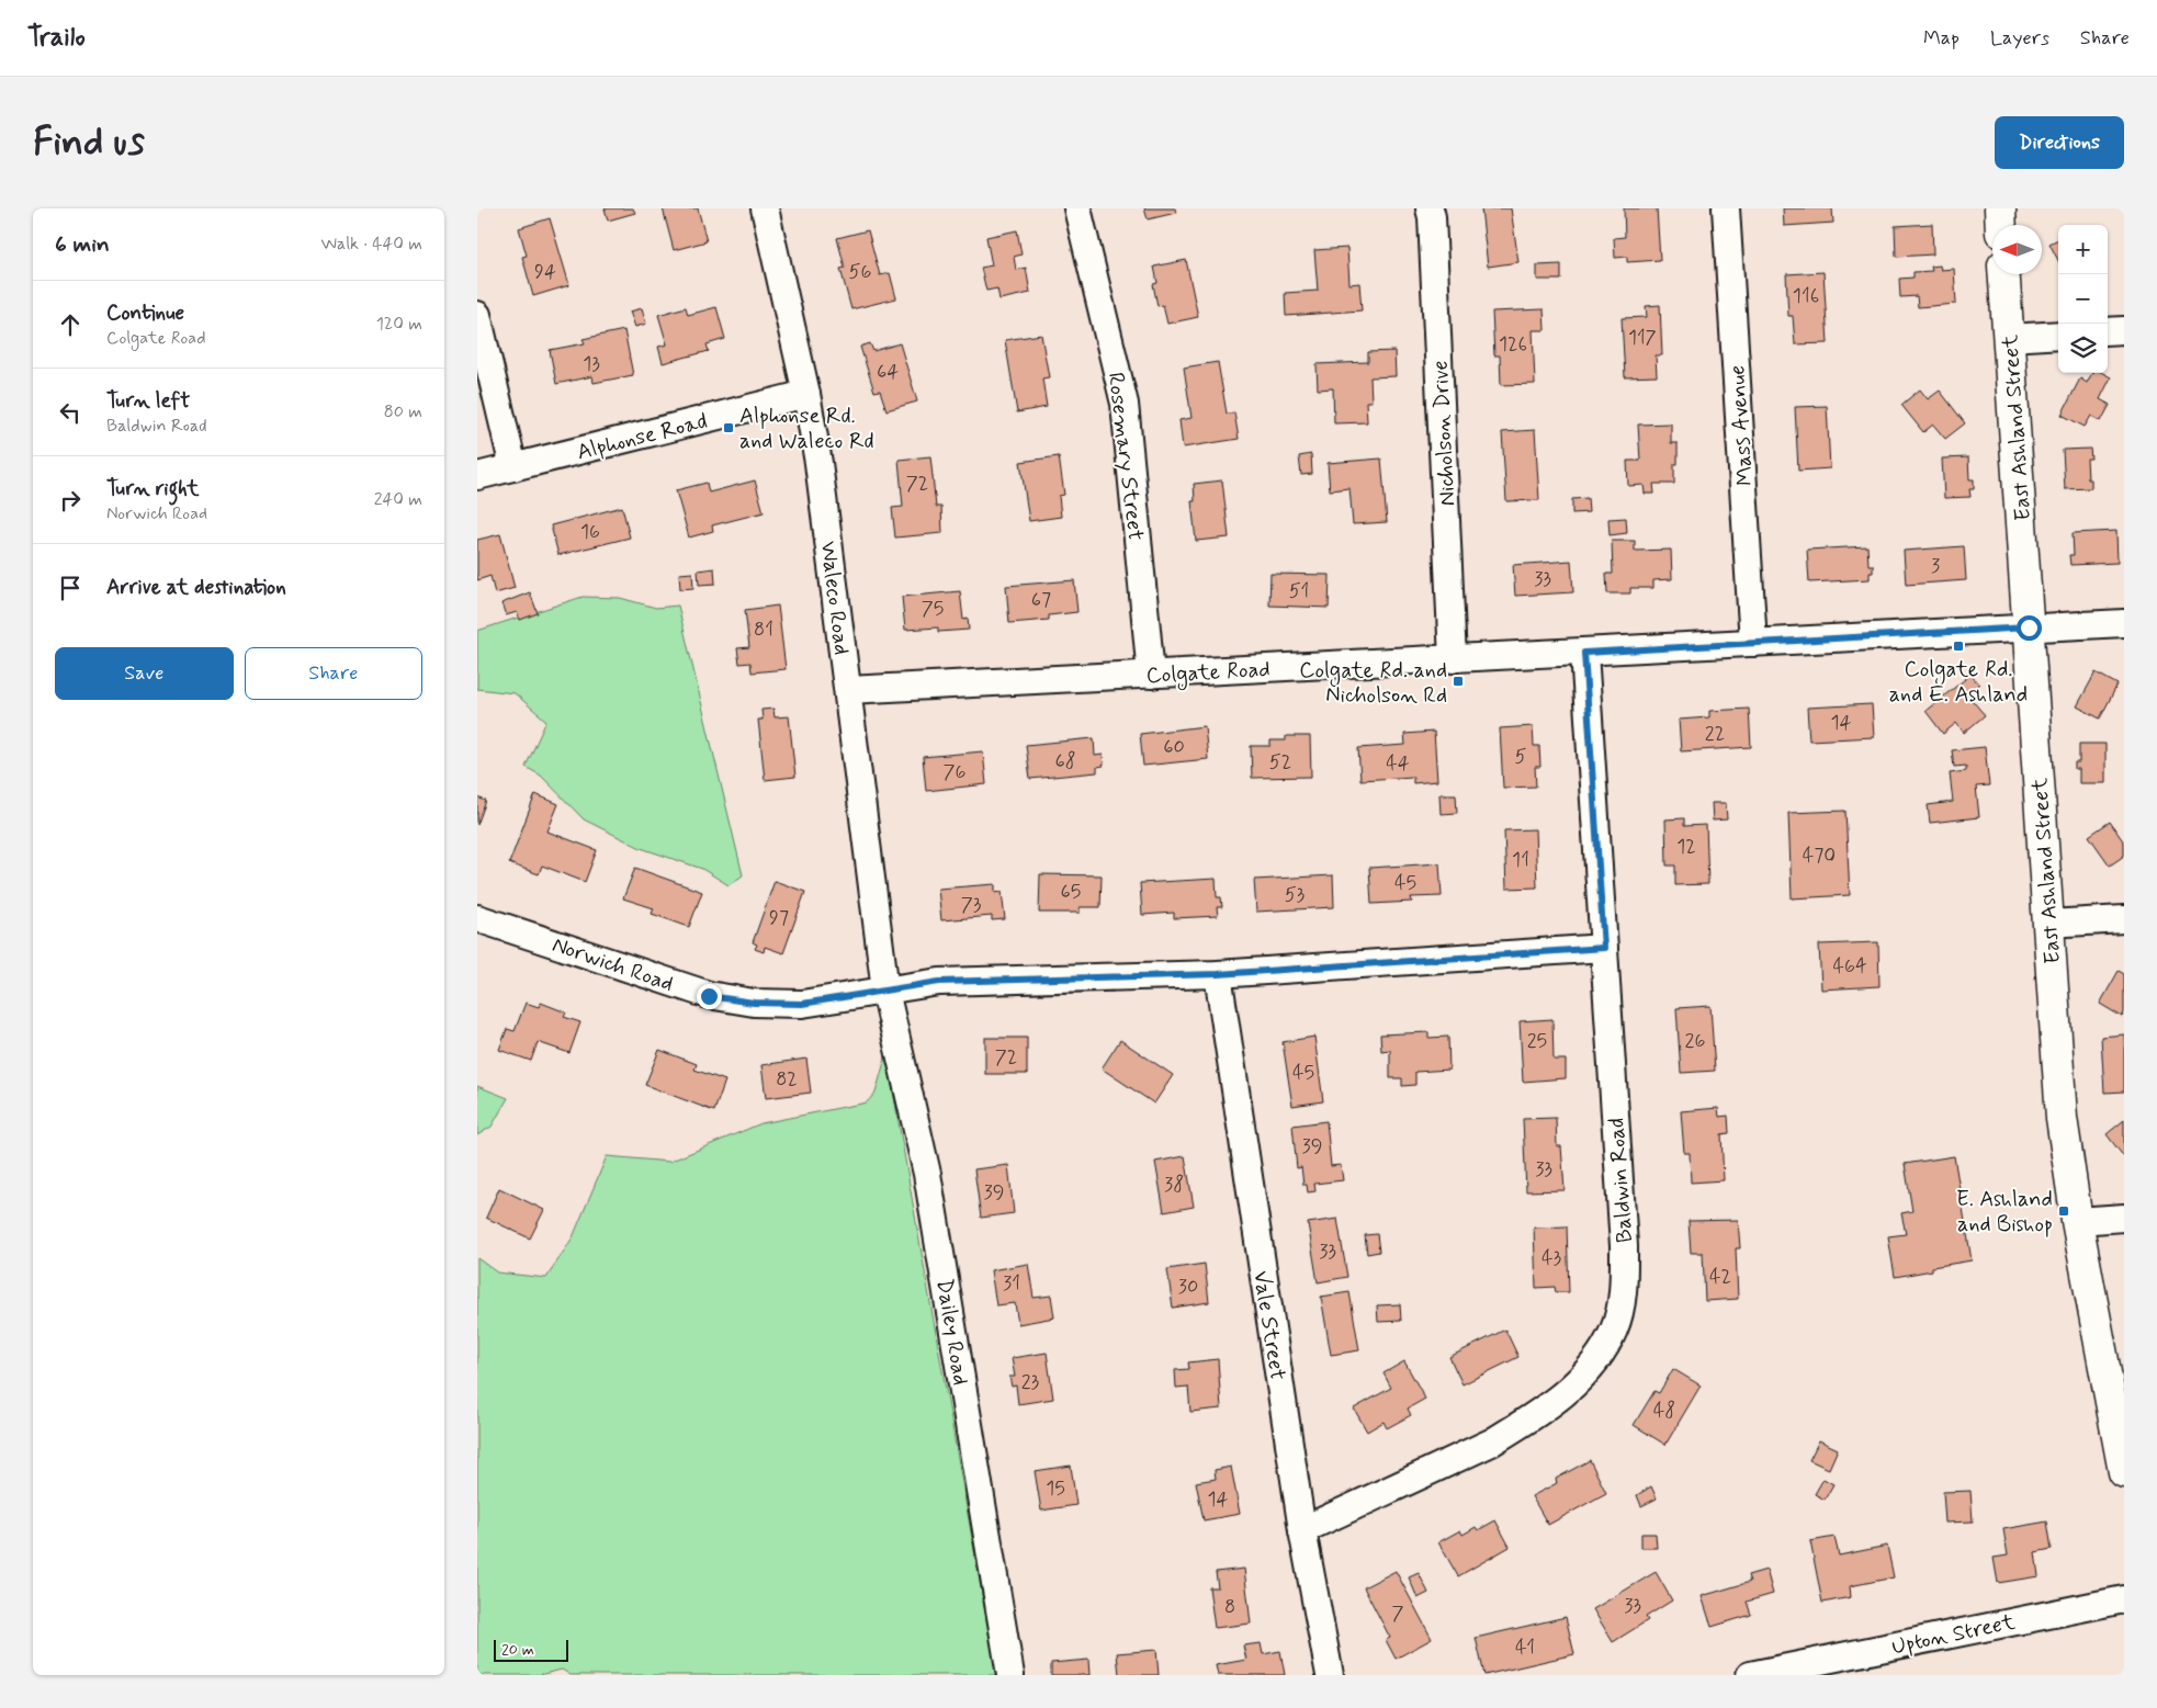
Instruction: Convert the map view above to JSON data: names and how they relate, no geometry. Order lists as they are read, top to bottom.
{
  "streets": {
    "main road": ["East Ashland Street"],
    "street": [
      "Mass Avenue",
      "Nicholson Drive",
      "Alphonse Road",
      "Rosemary Street",
      "Waleco Road",
      "Colgate Road",
      "Norwich Road",
      "Baldwin Road",
      "Vale Street",
      "Dailey Road",
      "Upton Street"
    ]
  },
  "crossings": [
    ["Mass Avenue", "Colgate Road"],
    ["East Ashland Street", "Colgate Road"],
    ["Nicholson Drive", "Colgate Road"],
    ["Alphonse Road", "Waleco Road"],
    ["Rosemary Street", "Colgate Road"],
    ["Waleco Road", "Colgate Road"],
    ["Waleco Road", "Norwich Road"],
    ["Waleco Road", "Dailey Road"],
    ["Colgate Road", "Baldwin Road"],
    ["Norwich Road", "Baldwin Road"],
    ["Norwich Road", "Vale Street"],
    ["Norwich Road", "Dailey Road"],
    ["Baldwin Road", "Vale Street"]
  ],
  "places": {
    "transit": [
      "Alphonse Rd. and Waleco Rd",
      "Colgate Rd. and E. Ashland",
      "Colgate Rd. and Nicholson Rd",
      "E. Ashland and Bishop"
    ]
  },
  "house_numbers": [
    "94",
    "56",
    "116",
    "117",
    "126",
    "13",
    "64",
    "72",
    "16",
    "3",
    "33",
    "51",
    "67",
    "75",
    "81",
    "14",
    "22",
    "60",
    "5",
    "68",
    "52",
    "44",
    "76",
    "12",
    "470",
    "11",
    "45",
    "65",
    "53",
    "73",
    "97",
    "464",
    "25",
    "26",
    "72",
    "45",
    "82",
    "39",
    "33",
    "38",
    "39",
    "33",
    "43",
    "42",
    "31",
    "30",
    "23",
    "48",
    "15",
    "14",
    "33",
    "8",
    "7",
    "41"
  ],
  "scale_bar": "20 m",
  "north": "left",
  "page": {
    "header": "Trailo",
    "nav": ["Map", "Layers", "Share"],
    "buttons": [
      "Directions",
      ["Save", "Share"]
    ],
    "title": "Find us",
    "heading": ["6 min", "Walk · 440 m"],
    "map_buttons": ["+", "−"],
    "list": [
      ["Continue", "Colgate Road", "120 m"],
      ["Turn left", "Baldwin Road", "80 m"],
      ["Turn right", "Norwich Road", "240 m"],
      "Arrive at destination"
    ],
    "scale": "20 m"
  }
}
